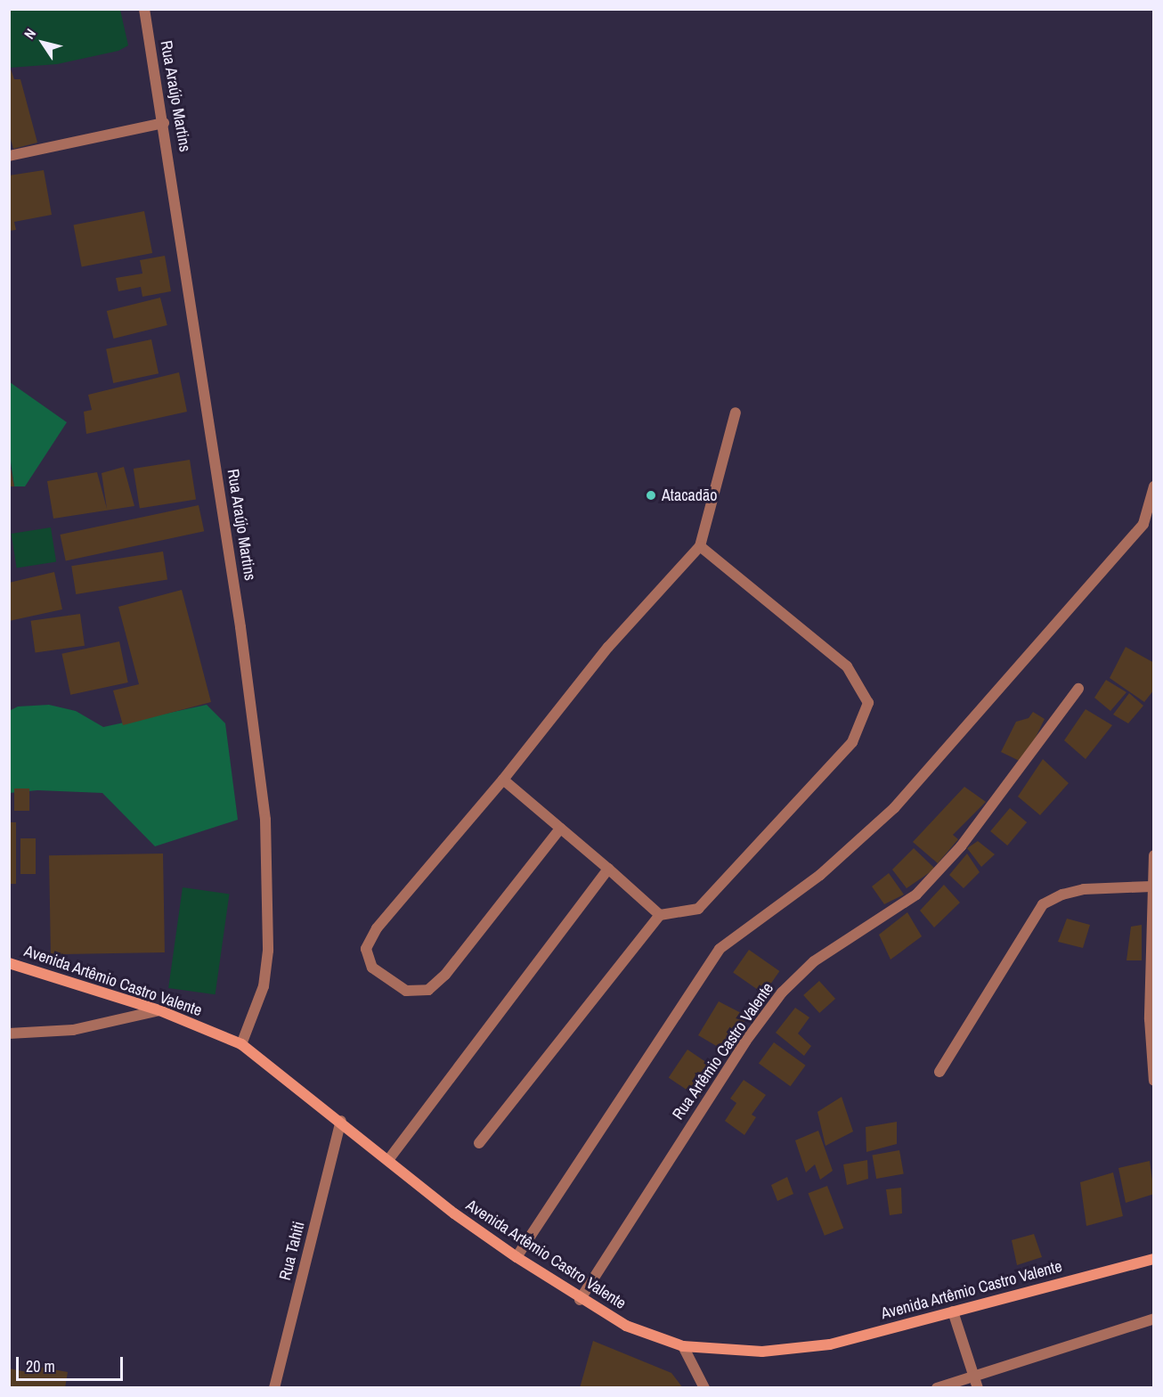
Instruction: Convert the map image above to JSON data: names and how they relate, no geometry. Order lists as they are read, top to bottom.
{
  "streets": {
    "main road": ["Avenida Artêmio Castro Valente"],
    "street": ["Rua Araújo Martins", "Rua Artêmio Castro Valente", "Rua Tahiti"]
  },
  "crossings": [
    ["Rua Araújo Martins", "Avenida Artêmio Castro Valente"],
    ["Avenida Artêmio Castro Valente", "Rua Artêmio Castro Valente"],
    ["Avenida Artêmio Castro Valente", "Rua Tahiti"]
  ],
  "places": ["Atacadão"],
  "scale_bar": "20 m",
  "north": "top left"
}
